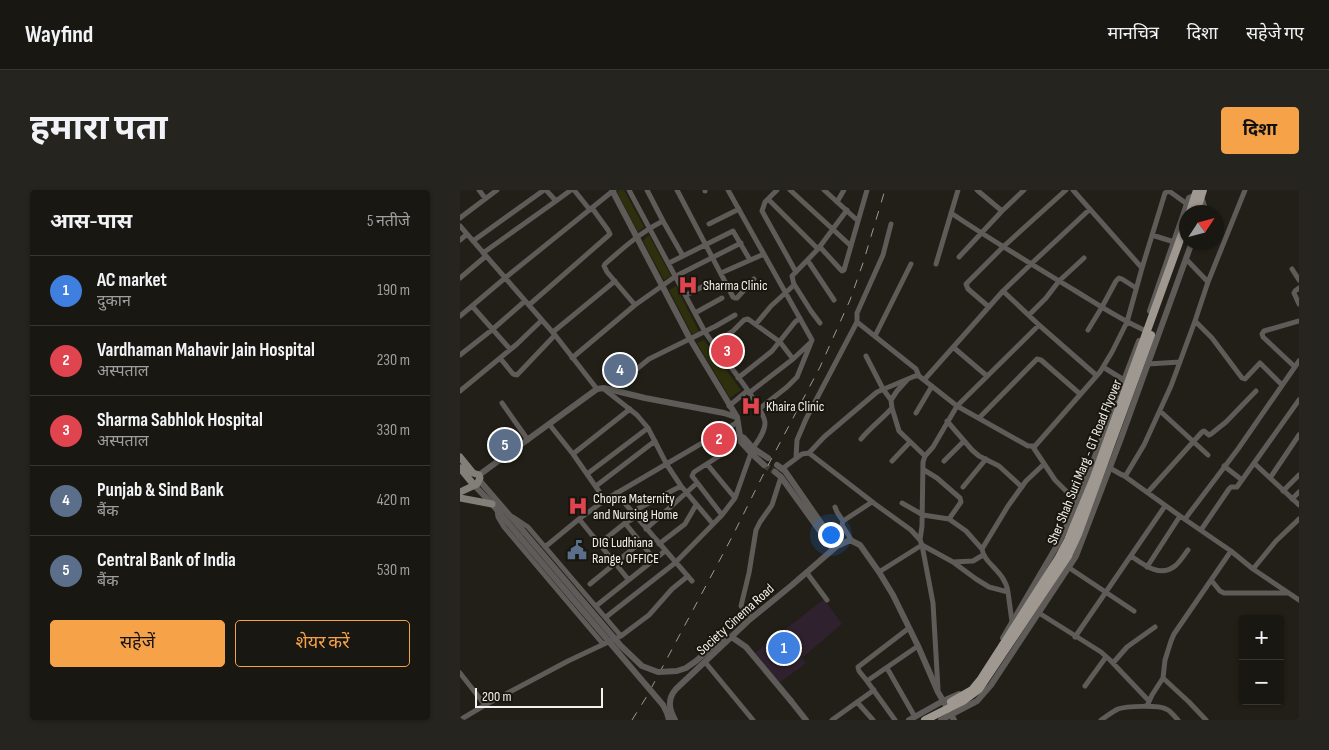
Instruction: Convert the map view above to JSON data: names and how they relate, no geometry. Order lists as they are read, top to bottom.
{
  "streets": {
    "main road": ["Sher Shah Suri Marg - GT Road Flyover"],
    "street": ["Society Cinema Road"]
  },
  "places": {
    "hospital": ["Sharma Clinic", "Khaira Clinic", "Chopra Maternity and Nursing Home"],
    "public building": ["DIG Ludhiana Range, OFFICE"]
  },
  "scale_bar": "200 m",
  "north": "top right",
  "page": {
    "header": "Wayfind",
    "nav": ["मानचित्र", "दिशा", "सहेजे गए"],
    "title": "हमारा पता",
    "buttons": [
      "दिशा",
      ["सहेजें", "शेयर करें"]
    ],
    "heading": ["आस-पास", "5 नतीजे"],
    "list": [
      {
        "mark": "1",
        "name": "AC market",
        "note": "दुकान",
        "value": "190 m"
      },
      {
        "mark": "2",
        "name": "Vardhaman Mahavir Jain Hospital",
        "note": "अस्पताल",
        "value": "230 m"
      },
      {
        "mark": "3",
        "name": "Sharma Sabhlok Hospital",
        "note": "अस्पताल",
        "value": "330 m"
      },
      {
        "mark": "4",
        "name": "Punjab & Sind Bank",
        "note": "बैंक",
        "value": "420 m"
      },
      {
        "mark": "5",
        "name": "Central Bank of India",
        "note": "बैंक",
        "value": "530 m"
      }
    ],
    "pins": [
      "3",
      "4",
      "2",
      "5",
      "1"
    ],
    "map_buttons": ["+", "−"],
    "scale": "200 m"
  }
}
